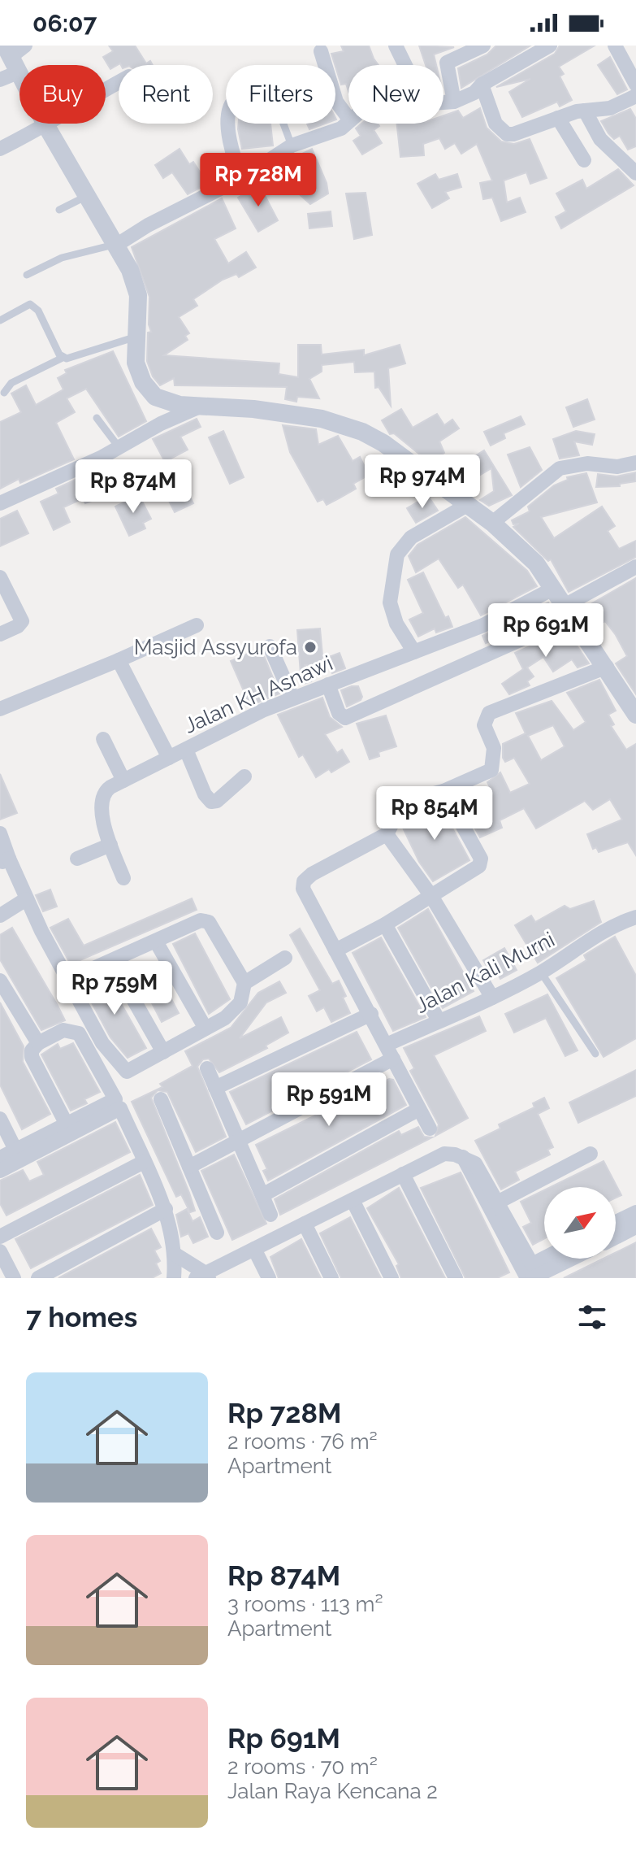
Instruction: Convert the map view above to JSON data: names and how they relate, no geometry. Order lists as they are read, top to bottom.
{
  "streets": {
    "street": ["Jalan KH Asnawi", "Jalan Kali Murni"]
  },
  "places": ["Masjid Assyurofa"],
  "north": "top right",
  "page": {
    "status": "06:07",
    "chip": [
      "Buy",
      "Rent",
      "Filters",
      "New"
    ],
    "price": [
      "Rp 728M",
      "Rp 974M",
      "Rp 874M",
      "Rp 691M",
      "Rp 854M",
      "Rp 759M",
      "Rp 591M"
    ],
    "heading": "7 homes",
    "list": [
      {
        "name": "Rp 728M",
        "note": "2 rooms · 76 m² · Apartment"
      },
      {
        "name": "Rp 874M",
        "note": "3 rooms · 113 m² · Apartment"
      },
      {
        "name": "Rp 691M",
        "note": "2 rooms · 70 m² · Jalan Raya Kencana 2"
      }
    ]
  }
}
